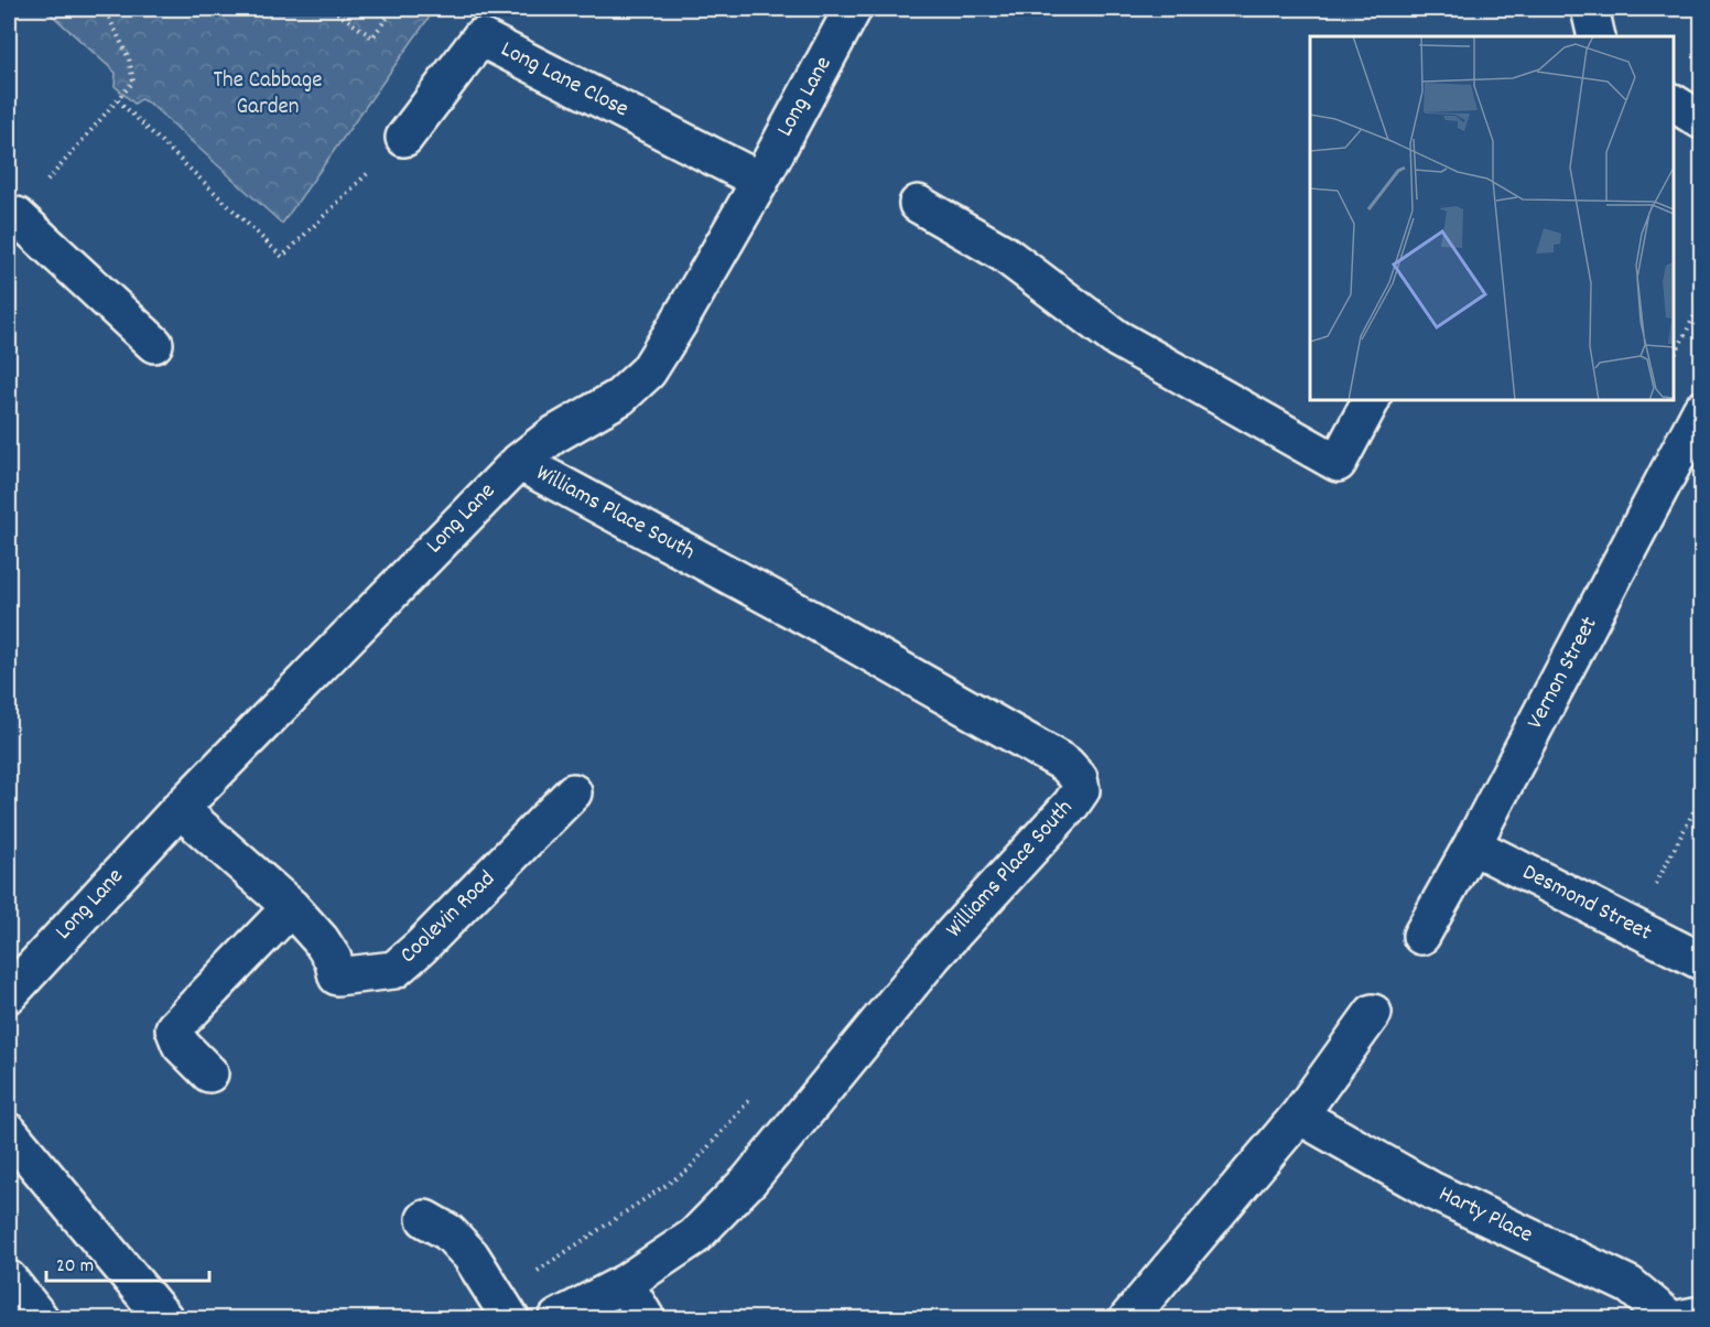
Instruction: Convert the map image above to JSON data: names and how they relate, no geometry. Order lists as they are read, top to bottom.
{
  "streets": {
    "street": [
      "Long Lane Close",
      "Long Lane",
      "Williams Place South",
      "Vernon Street",
      "Desmond Street",
      "Coolevin Road",
      "Harty Place"
    ]
  },
  "crossings": [
    ["Long Lane Close", "Long Lane"],
    ["Long Lane", "Williams Place South"],
    ["Long Lane", "Coolevin Road"],
    ["Vernon Street", "Desmond Street"]
  ],
  "parks": ["The Cabbage Garden"],
  "scale_bar": "20 m"
}
